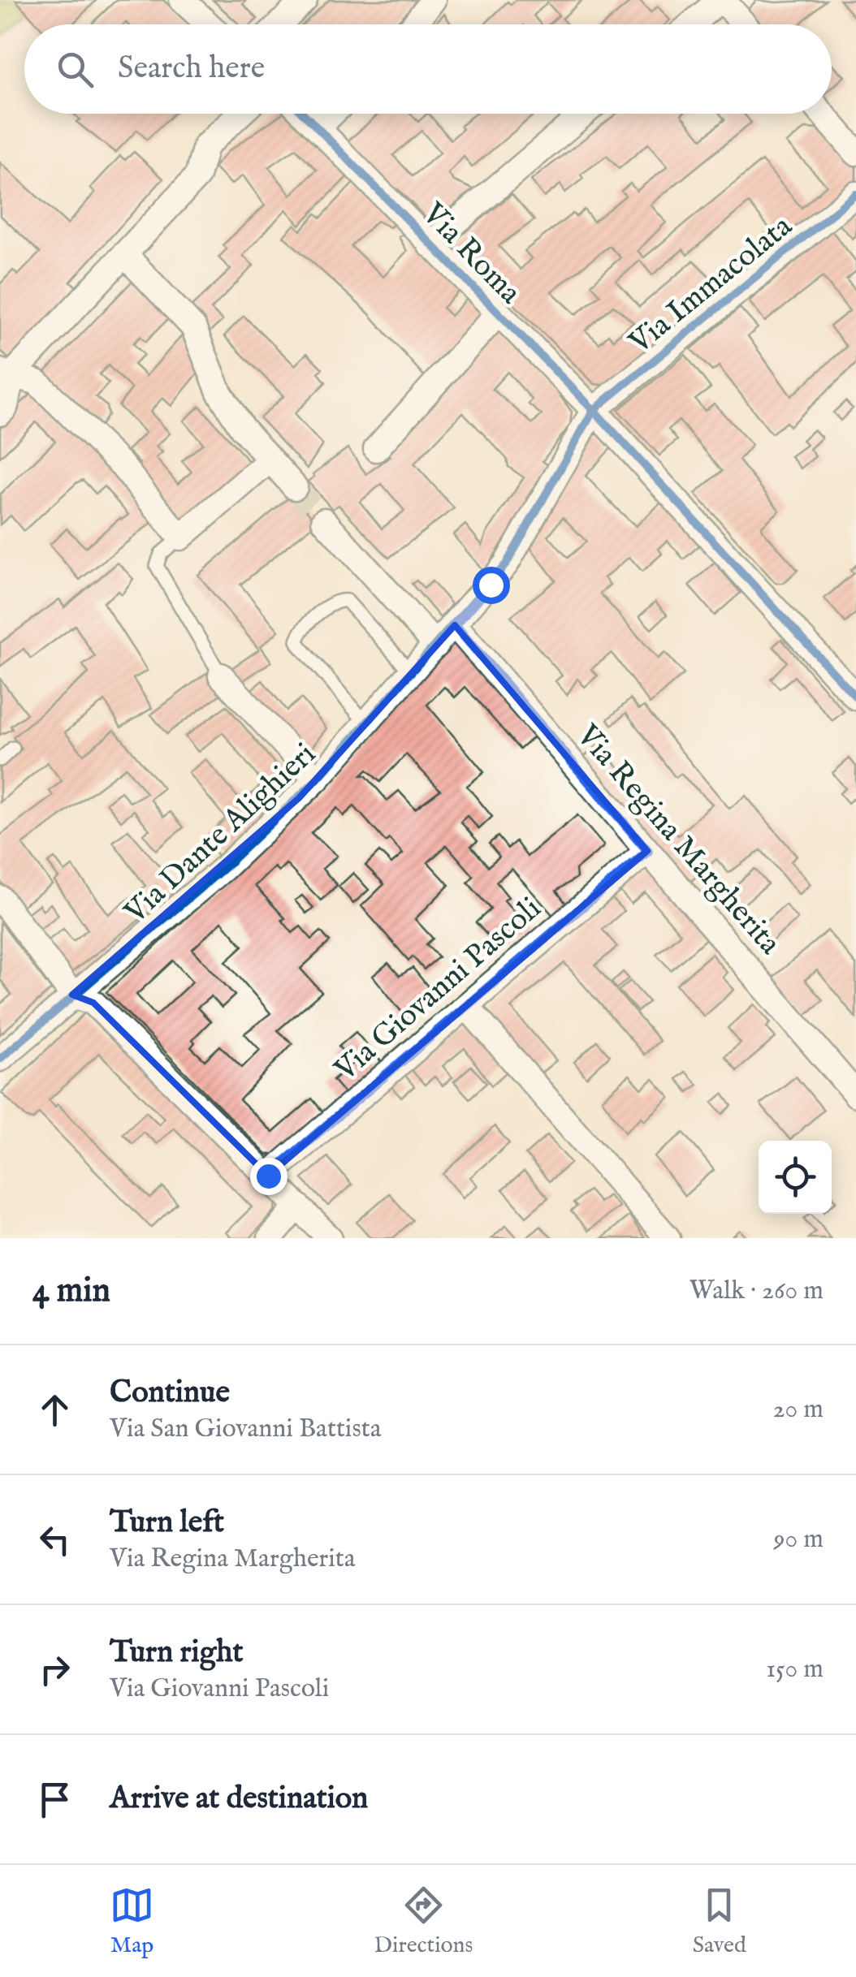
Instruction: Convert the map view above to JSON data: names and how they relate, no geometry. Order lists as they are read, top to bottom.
{
  "streets": {
    "street": [
      "Via Roma",
      "Via Immacolata",
      "Via Dante Alighieri",
      "Via Regina Margherita",
      "Via Giovanni Pascoli"
    ]
  },
  "crossings": [
    ["Via Roma", "Via Immacolata"],
    ["Via Roma", "Via Dante Alighieri"],
    ["Via Immacolata", "Via Dante Alighieri"],
    ["Via Dante Alighieri", "Via Regina Margherita"],
    ["Via Regina Margherita", "Via Giovanni Pascoli"]
  ],
  "page": {
    "search": "Search here",
    "heading": ["4 min", "Walk · 260 m"],
    "list": [
      ["Continue", "Via San Giovanni Battista", "20 m"],
      ["Turn left", "Via Regina Margherita", "90 m"],
      ["Turn right", "Via Giovanni Pascoli", "150 m"],
      "Arrive at destination"
    ],
    "nav": ["Map", "Directions", "Saved"]
  }
}
